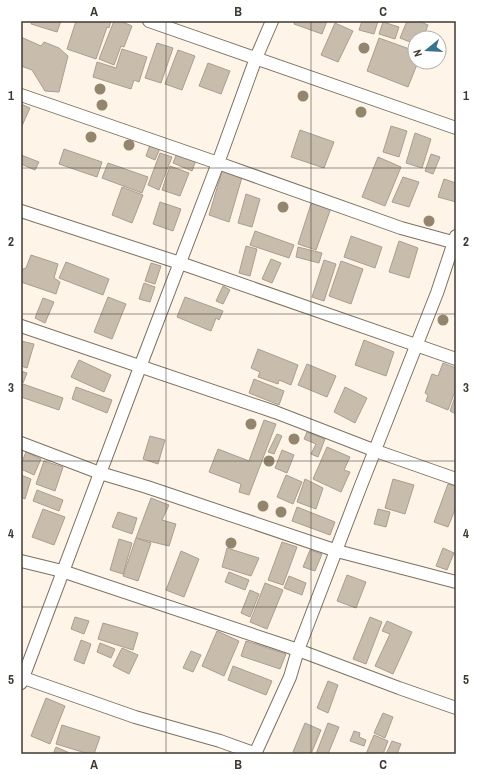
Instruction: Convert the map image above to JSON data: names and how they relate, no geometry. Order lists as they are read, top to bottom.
{
  "north": "left",
  "grid": {
    "columns": ["A", "B", "C"],
    "rows": [
      "1",
      "2",
      "3",
      "4",
      "5"
    ]
  }
}
